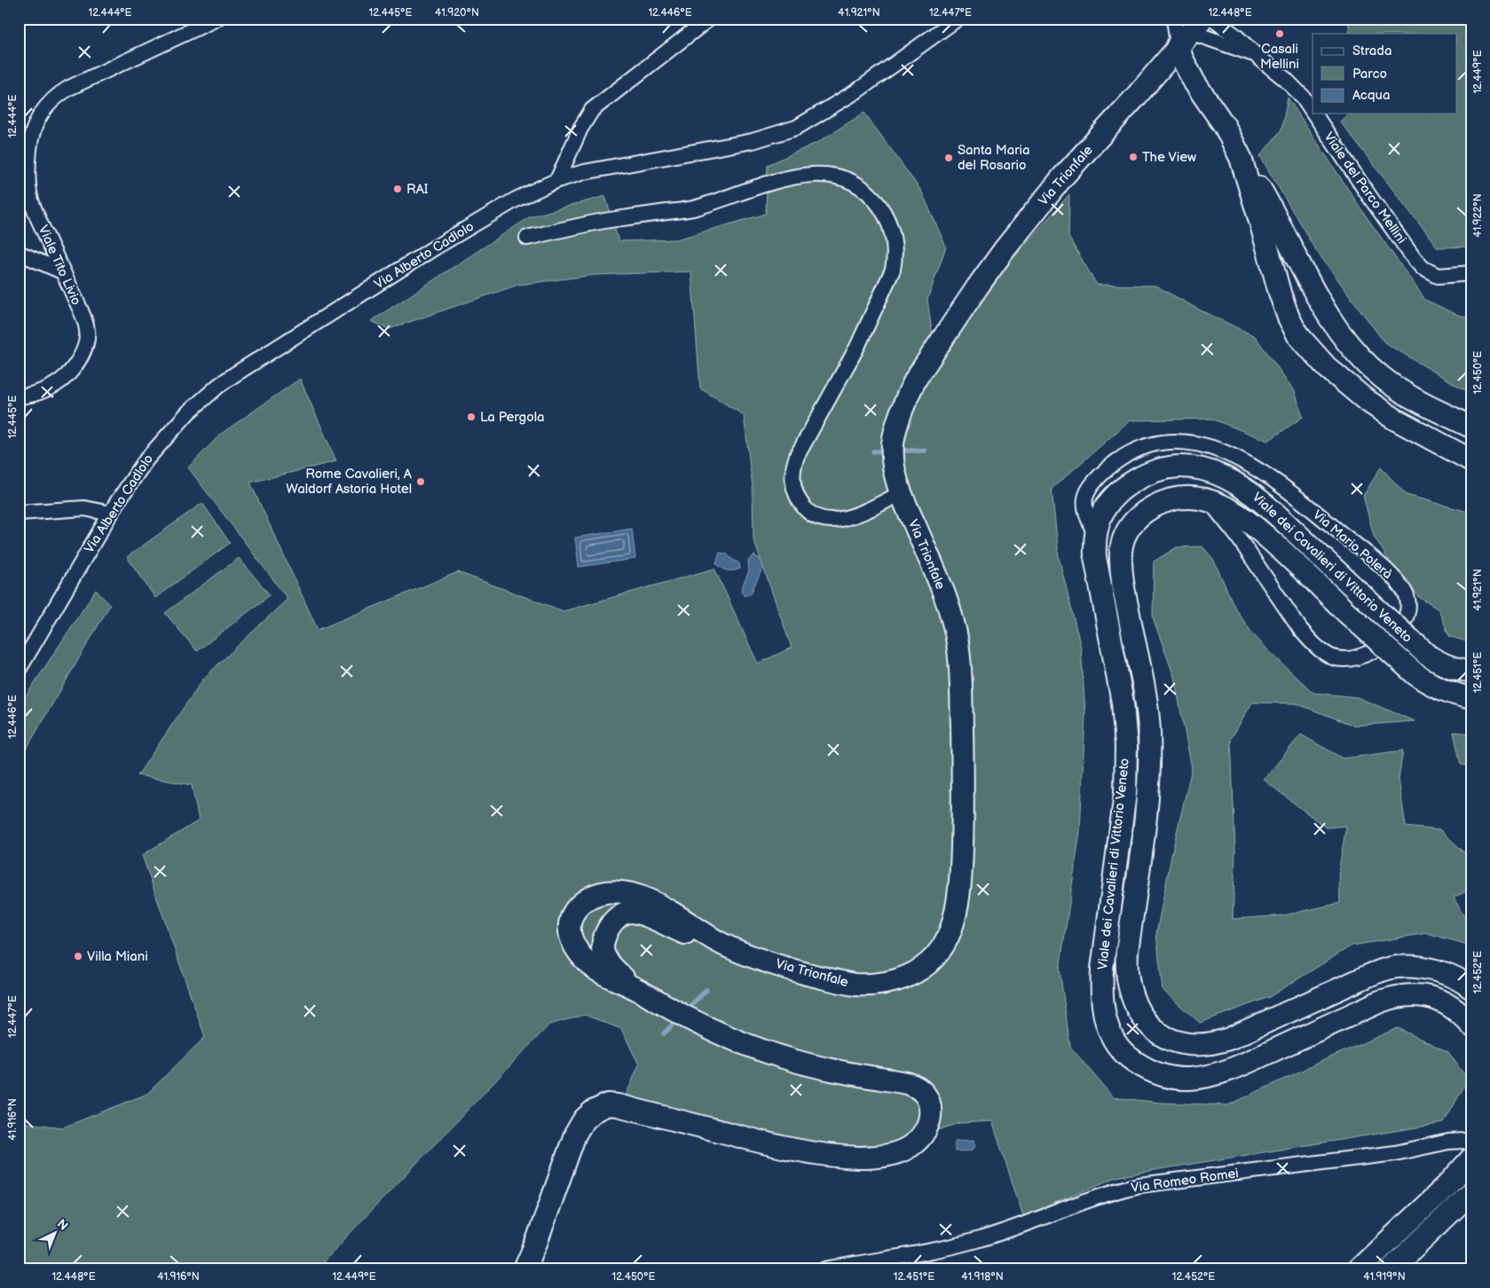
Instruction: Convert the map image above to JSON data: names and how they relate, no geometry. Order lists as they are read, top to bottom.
{
  "streets": {
    "main road": ["Via Trionfale", "Viale dei Cavalieri di Vittorio Veneto"],
    "street": [
      "Viale del Parco Mellini",
      "Via Alberto Cadlolo",
      "Viale Tito Livio",
      "Via Mario Polerà",
      "Via Romeo Romei"
    ]
  },
  "crossings": [
    ["Via Trionfale", "Viale del Parco Mellini"],
    ["Via Mario Polerà", "Viale dei Cavalieri di Vittorio Veneto"]
  ],
  "places": [
    "Casali Mellini",
    "The View",
    "Santa Maria del Rosario",
    "RAI",
    "La Pergola",
    "Rome Cavalieri, A Waldorf Astoria Hotel",
    "Villa Miani"
  ],
  "legend": ["Strada", "Parco", "Acqua"],
  "north": "top right",
  "coordinates": [
    "12.444°E",
    "12.445°E",
    "41.920°N",
    "12.446°E",
    "41.921°N",
    "12.447°E",
    "12.448°E",
    "12.449°E",
    "41.922°N",
    "12.450°E",
    "12.451°E",
    "12.452°E",
    "41.916°N",
    "41.918°N",
    "41.919°N"
  ]
}
